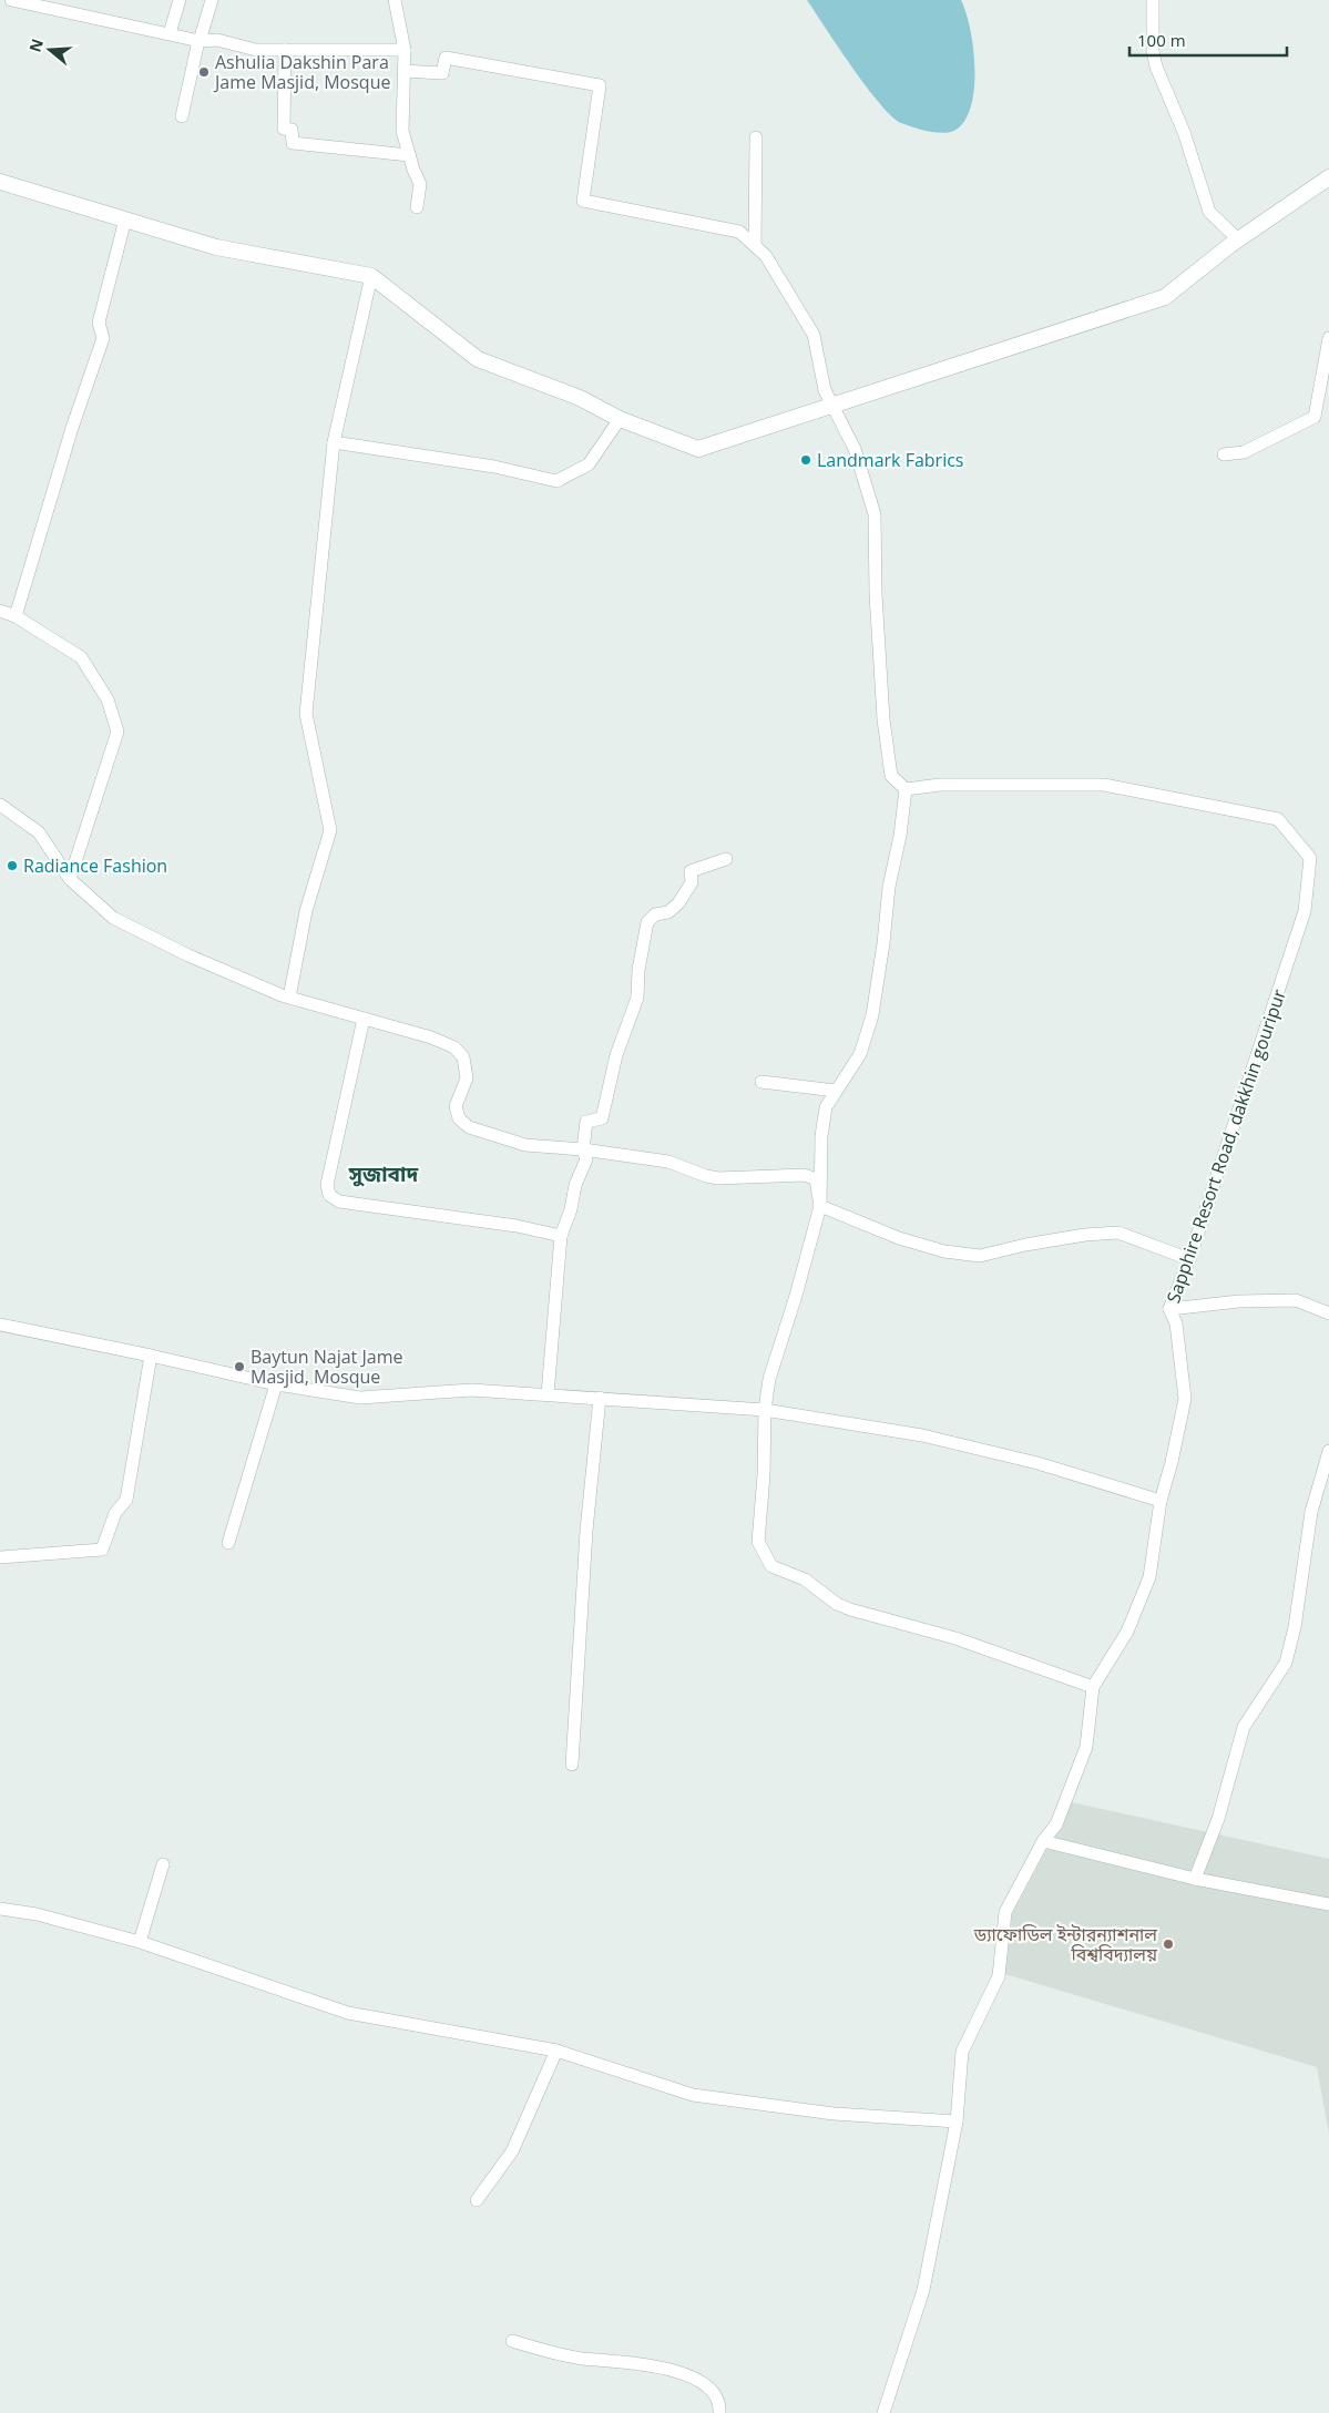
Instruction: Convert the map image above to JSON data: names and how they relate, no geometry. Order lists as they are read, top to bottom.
{
  "streets": {
    "street": ["Sapphire Resort Road, dakkhin gouripur"]
  },
  "districts": ["সুজাবাদ"],
  "places": [
    "Ashulia Dakshin Para Jame Masjid, Mosque",
    "Landmark Fabrics",
    "Radiance Fashion",
    "Baytun Najat Jame Masjid, Mosque",
    "ড্যাফোডিল ইন্টারন্যাশনাল বিশ্ববিদ্যালয়"
  ],
  "scale_bar": "100 m",
  "north": "left"
}
